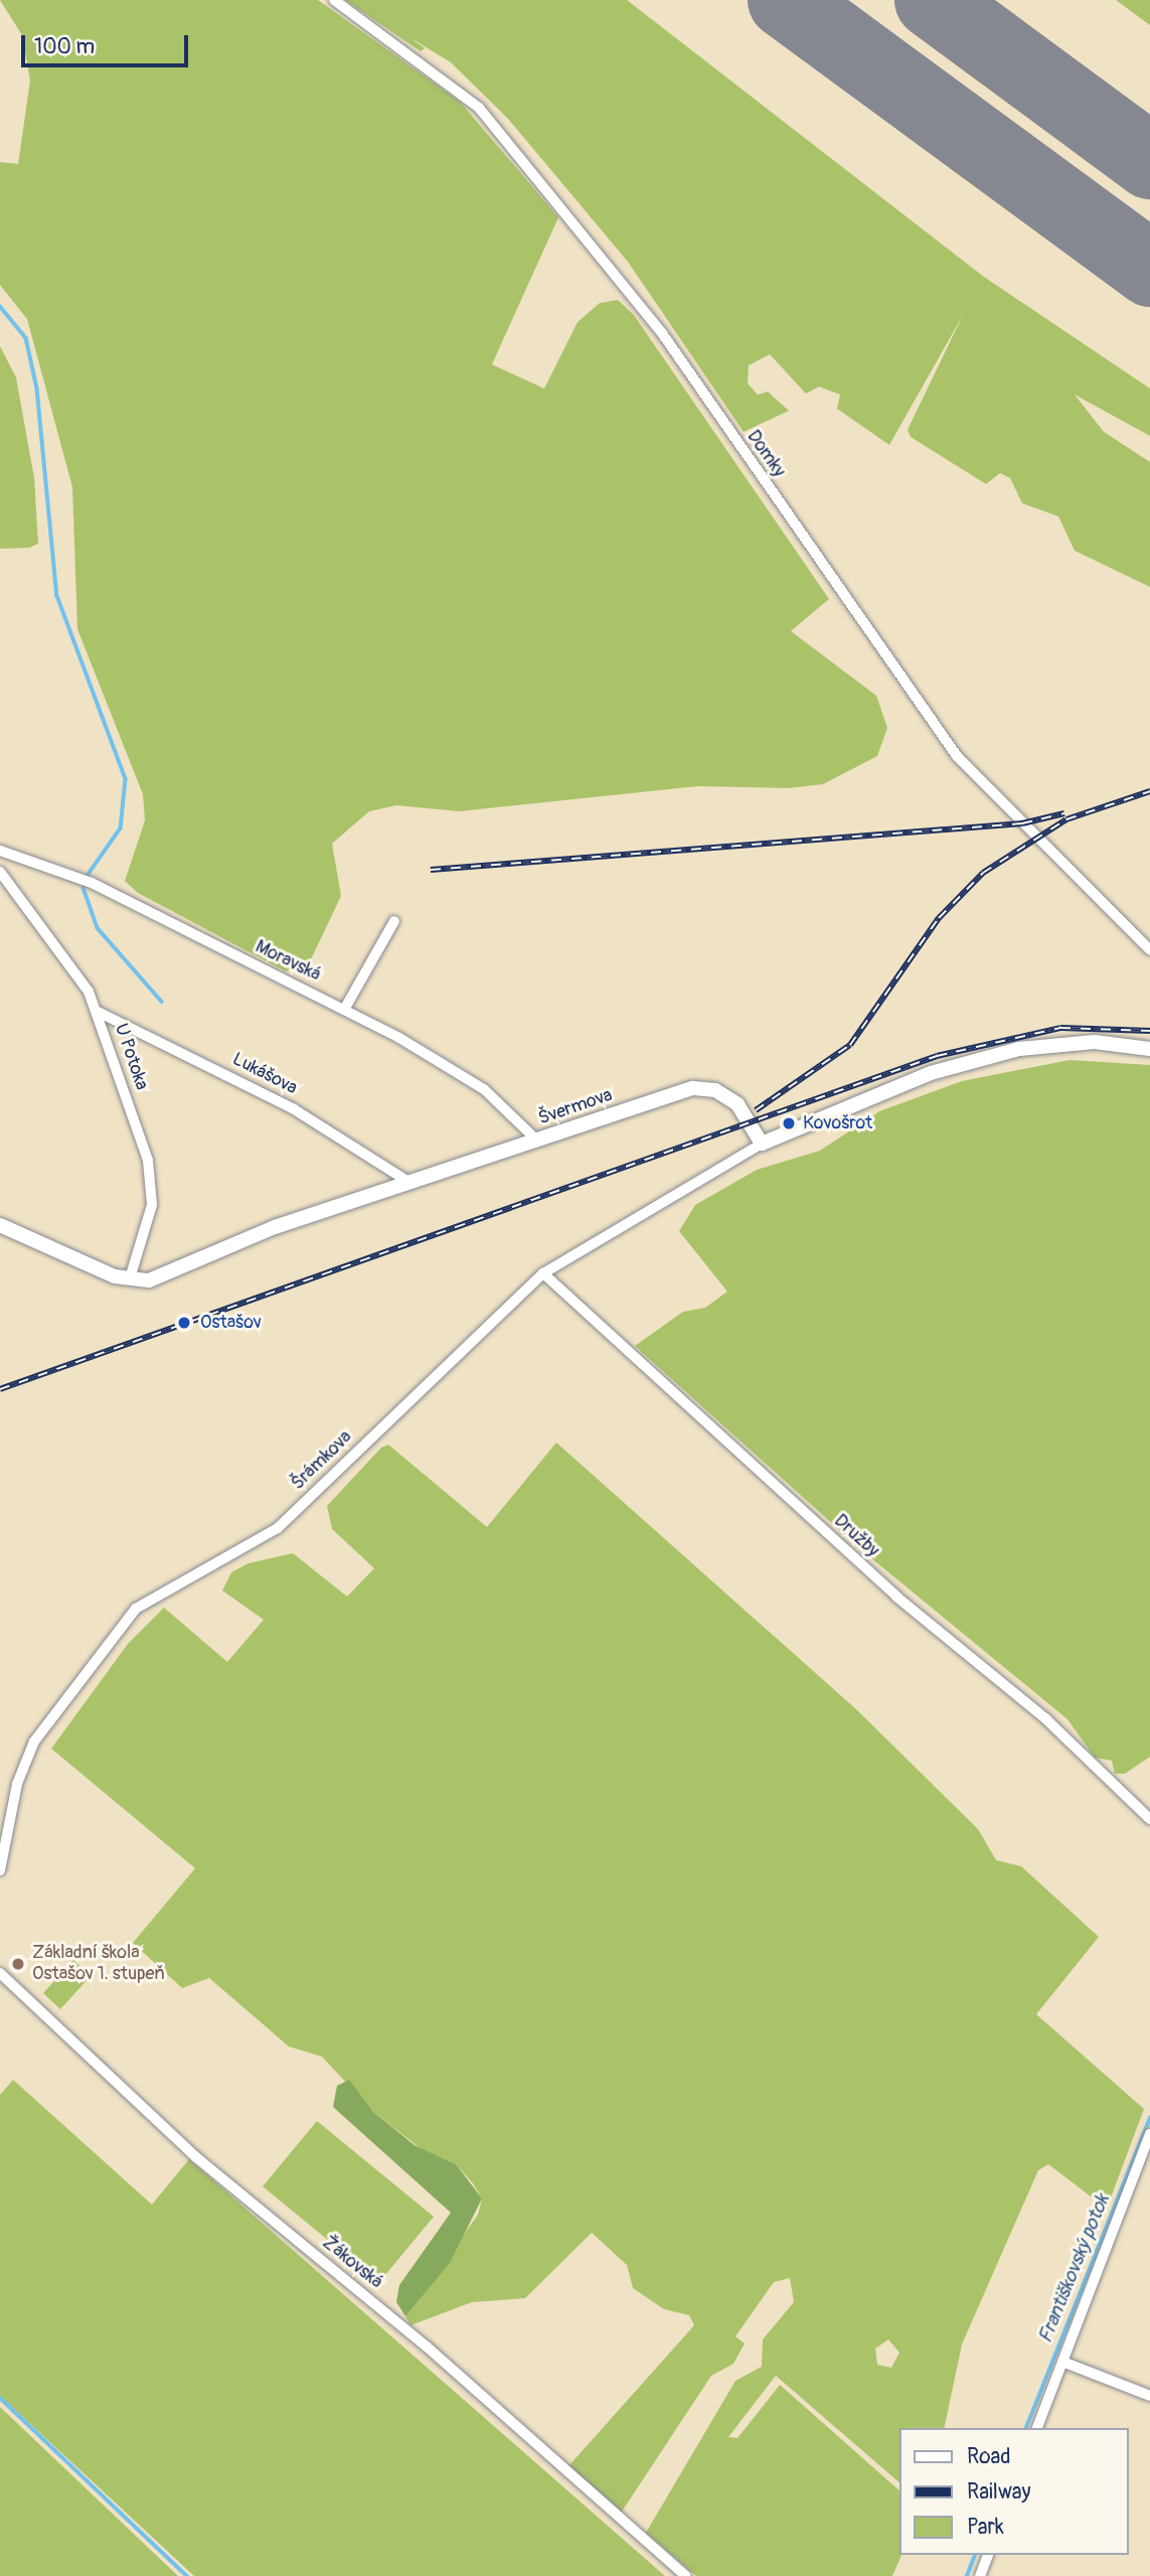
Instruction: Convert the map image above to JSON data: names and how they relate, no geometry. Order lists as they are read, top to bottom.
{
  "streets": {
    "street": [
      "Domky",
      "Moravská",
      "U Potoka",
      "Lukášova",
      "Švermova",
      "Šrámkova",
      "Družby",
      "Žákovská"
    ]
  },
  "crossings": [
    ["Moravská", "Švermova"],
    ["U Potoka", "Lukášova"],
    ["U Potoka", "Švermova"],
    ["Lukášova", "Švermova"],
    ["Švermova", "Šrámkova"],
    ["Šrámkova", "Družby"]
  ],
  "water": ["Františkovský potok"],
  "places": ["Kovošrot", "Ostašov", "Základní škola Ostašov 1. stupeň"],
  "legend": ["Road", "Railway", "Park"],
  "scale_bar": "100 m"
}
